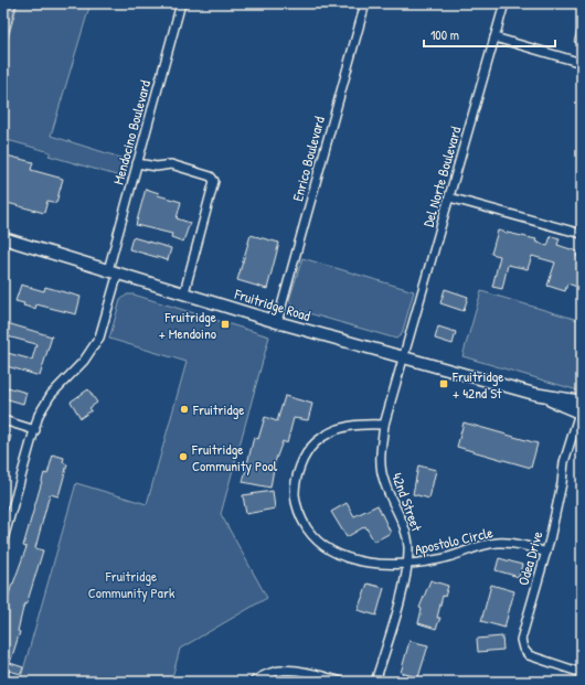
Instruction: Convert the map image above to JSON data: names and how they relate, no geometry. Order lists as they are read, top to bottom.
{
  "streets": {
    "main road": ["Fruitridge Road"],
    "street": [
      "Mendocino Boulevard",
      "Enrico Boulevard",
      "Del Norte Boulevard",
      "42nd Street",
      "Apostolo Circle",
      "Odea Drive"
    ]
  },
  "crossings": [
    ["Mendocino Boulevard", "Fruitridge Road"],
    ["Enrico Boulevard", "Fruitridge Road"],
    ["Del Norte Boulevard", "Fruitridge Road"],
    ["Del Norte Boulevard", "42nd Street"],
    ["Fruitridge Road", "42nd Street"],
    ["Fruitridge Road", "Odea Drive"],
    ["42nd Street", "Apostolo Circle"],
    ["Apostolo Circle", "Odea Drive"]
  ],
  "parks": ["Fruitridge Community Park"],
  "places": {
    "transit": ["Fruitridge + Mendoino", "Fruitridge + 42nd St"],
    "other": ["Fruitridge", "Fruitridge Community Pool"]
  },
  "scale_bar": "100 m"
}
